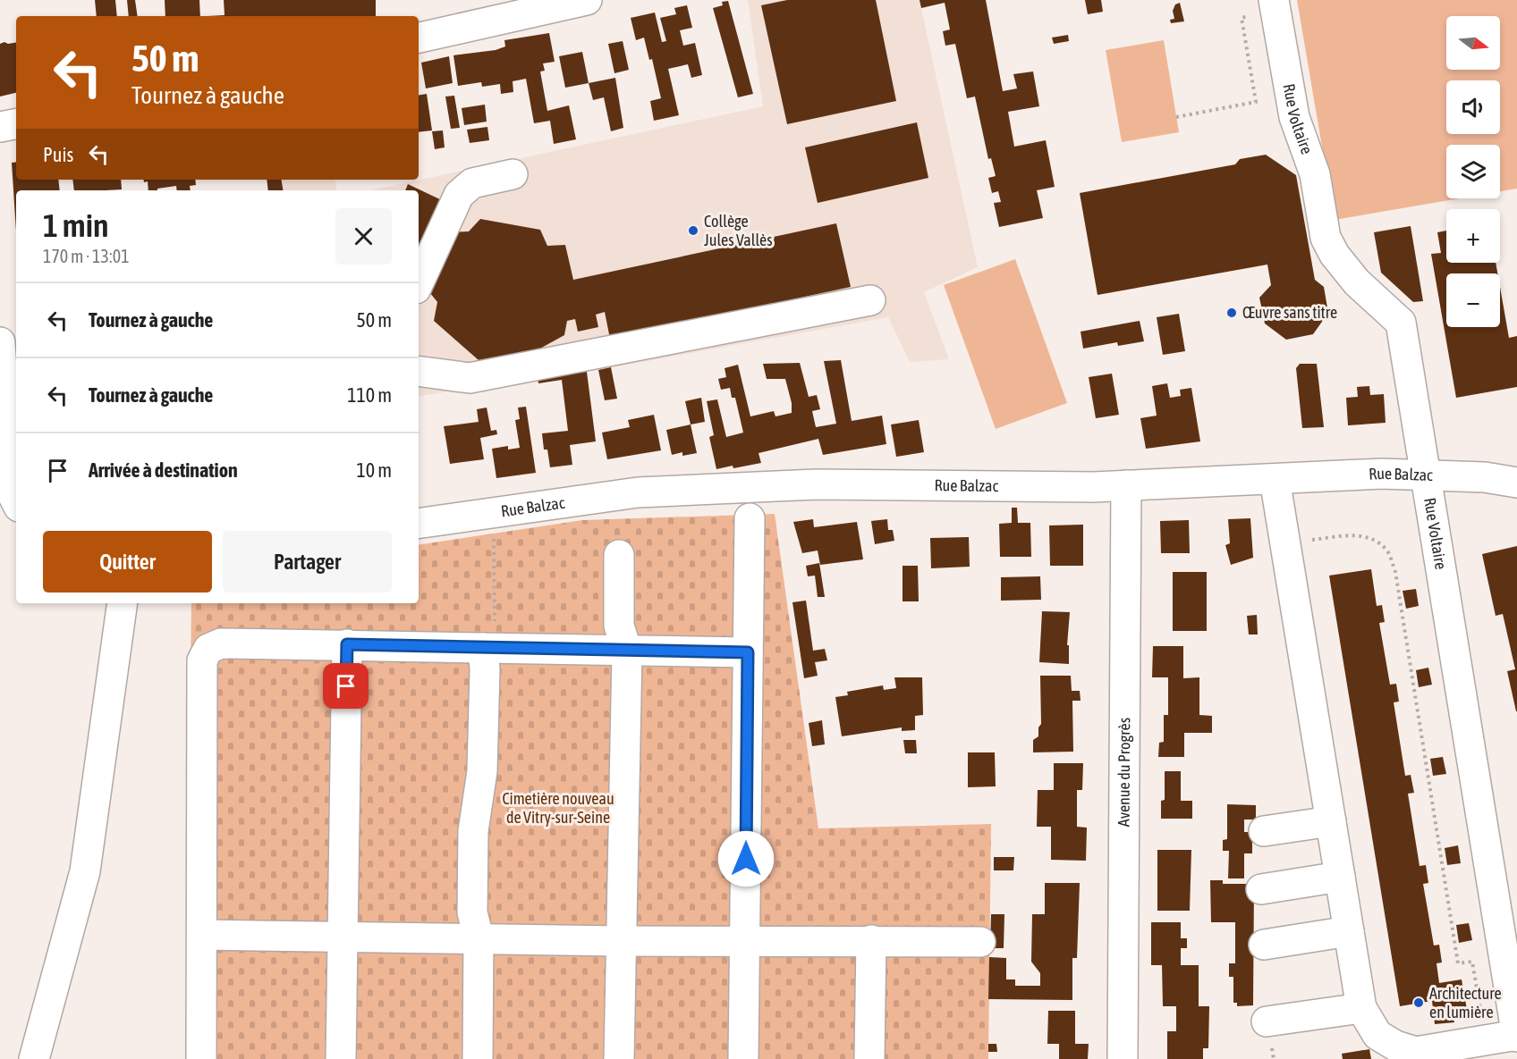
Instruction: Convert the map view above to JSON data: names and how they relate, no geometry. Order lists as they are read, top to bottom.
{
  "streets": {
    "street": ["Rue Voltaire", "Rue Balzac", "Avenue du Progrès"]
  },
  "crossings": [
    ["Rue Voltaire", "Rue Balzac"],
    ["Rue Balzac", "Avenue du Progrès"]
  ],
  "parks": ["Cimetière nouveau de Vitry-sur-Seine"],
  "places": ["Collège Jules Vallès", "Œuvre sans titre", "Architecture en lumière"],
  "north": "right",
  "page": {
    "map_buttons": ["+", "−"],
    "turn": ["50 m", "Tournez à gauche"],
    "then": "Puis",
    "heading": ["1 min", "170 m · 13:01"],
    "list": [
      {
        "name": "Tournez à gauche",
        "value": "50 m"
      },
      {
        "name": "Tournez à gauche",
        "value": "110 m"
      },
      {
        "name": "Arrivée à destination",
        "value": "10 m"
      }
    ],
    "buttons": ["Quitter", "Partager"]
  }
}
